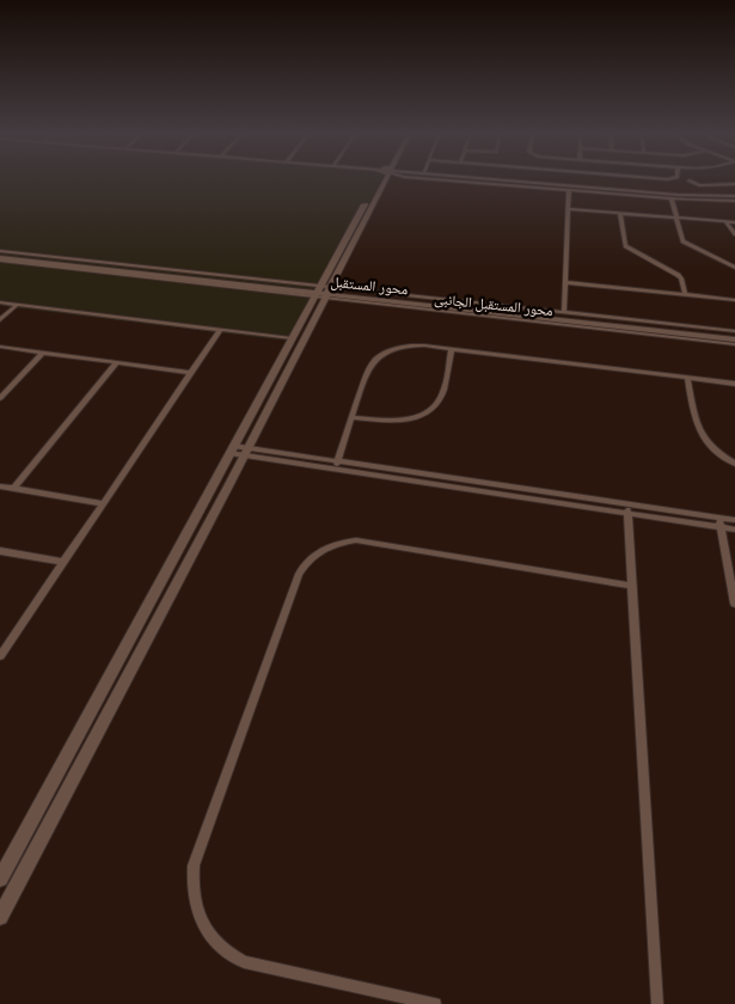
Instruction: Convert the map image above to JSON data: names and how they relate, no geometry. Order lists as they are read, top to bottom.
{
  "streets": {
    "street": ["محور المستقبل", "محور المستقبل الجانبى"]
  },
  "crossings": [
    ["محور المستقبل", "محور المستقبل الجانبى"]
  ]
}
